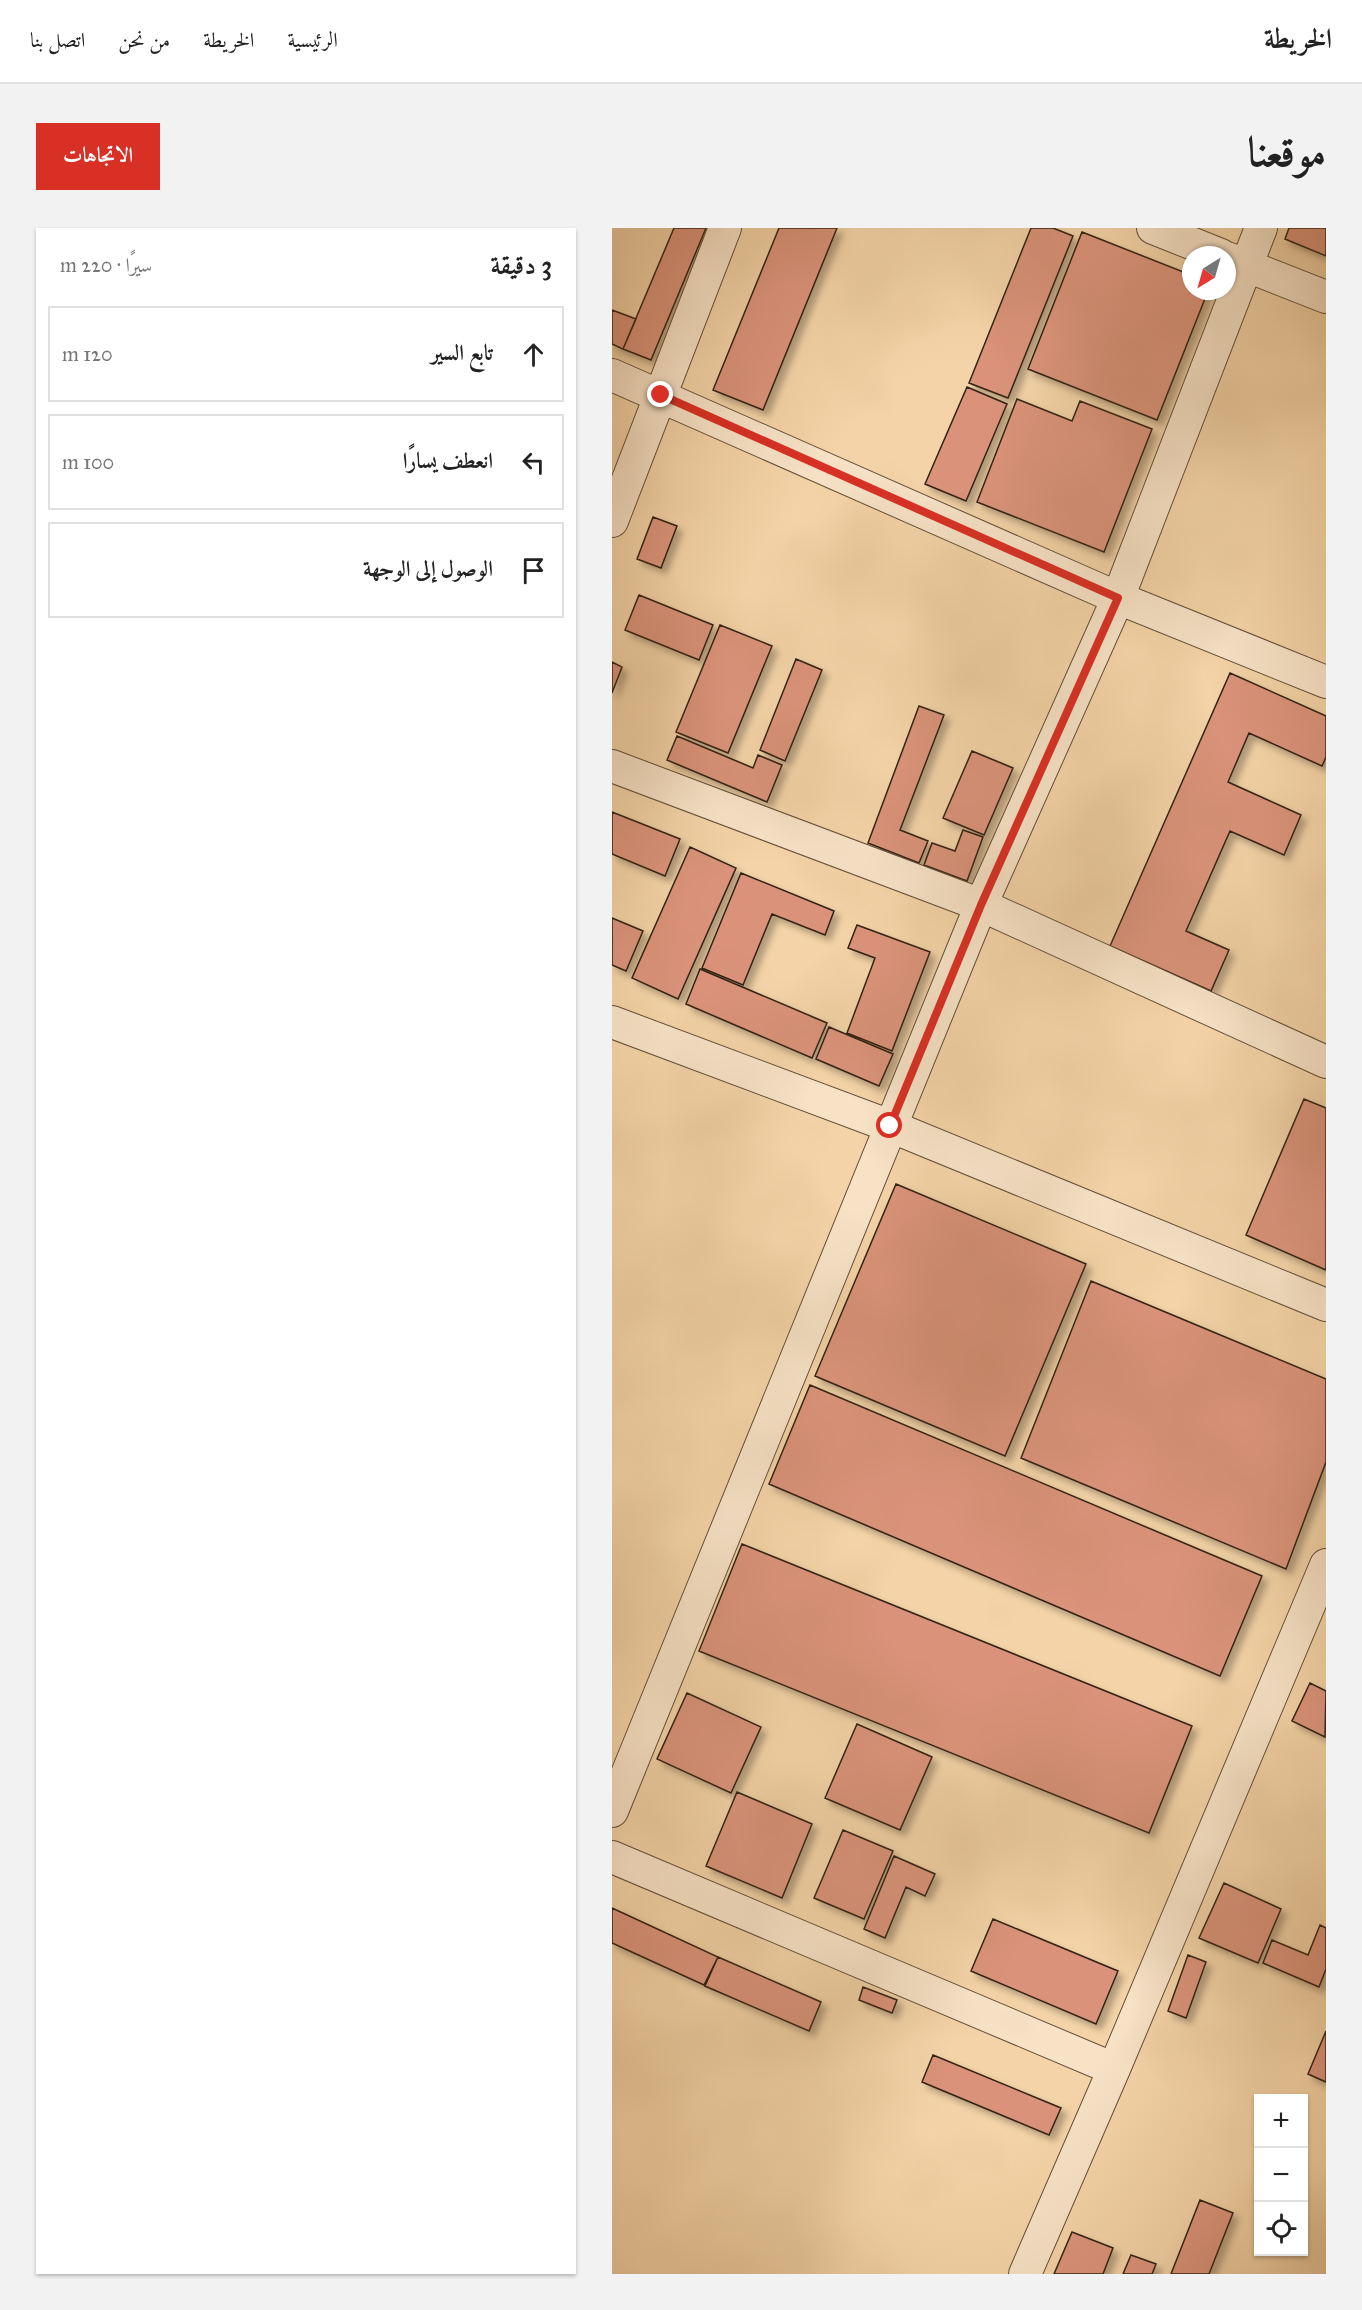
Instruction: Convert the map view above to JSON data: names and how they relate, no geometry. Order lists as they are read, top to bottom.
{
  "north": "bottom left",
  "page": {
    "header": "الخريطة",
    "nav": [
      "الرئيسية",
      "الخريطة",
      "من نحن",
      "اتصل بنا"
    ],
    "title": "موقعنا",
    "buttons": "الاتجاهات",
    "heading": ["3 دقيقة", "سيرًا · 220 m"],
    "list": [
      ["تابع السير", "120 m"],
      ["انعطف يسارًا", "100 m"],
      "الوصول إلى الوجهة"
    ],
    "map_buttons": ["+", "−"]
  }
}
